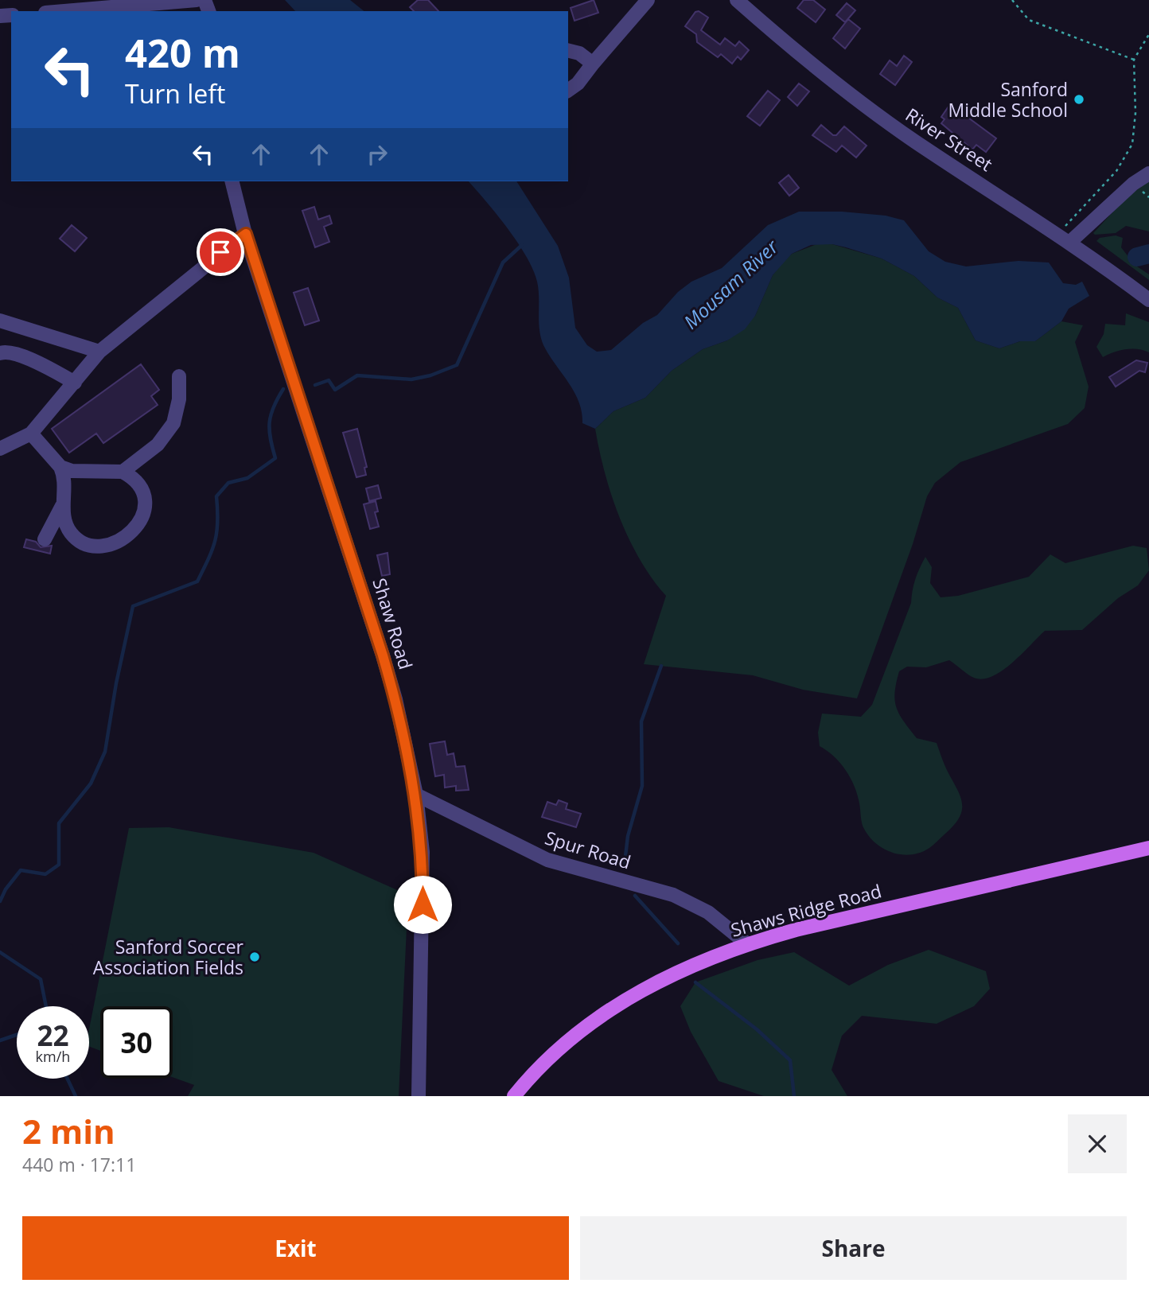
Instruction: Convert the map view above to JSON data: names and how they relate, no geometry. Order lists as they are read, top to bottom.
{
  "streets": {
    "main road": ["Shaws Ridge Road"],
    "street": ["River Street", "Shaw Road", "Spur Road"]
  },
  "crossings": [
    ["Shaw Road", "Spur Road"],
    ["Spur Road", "Shaws Ridge Road"]
  ],
  "water": ["Mousam River"],
  "places": ["Sanford Middle School", "Sanford Soccer Association Fields"],
  "page": {
    "turn": ["420 m", "Turn left"],
    "speed": "22 km/h",
    "limit": "30",
    "heading": ["2 min", "440 m · 17:11"],
    "buttons": ["Exit", "Share"]
  }
}
